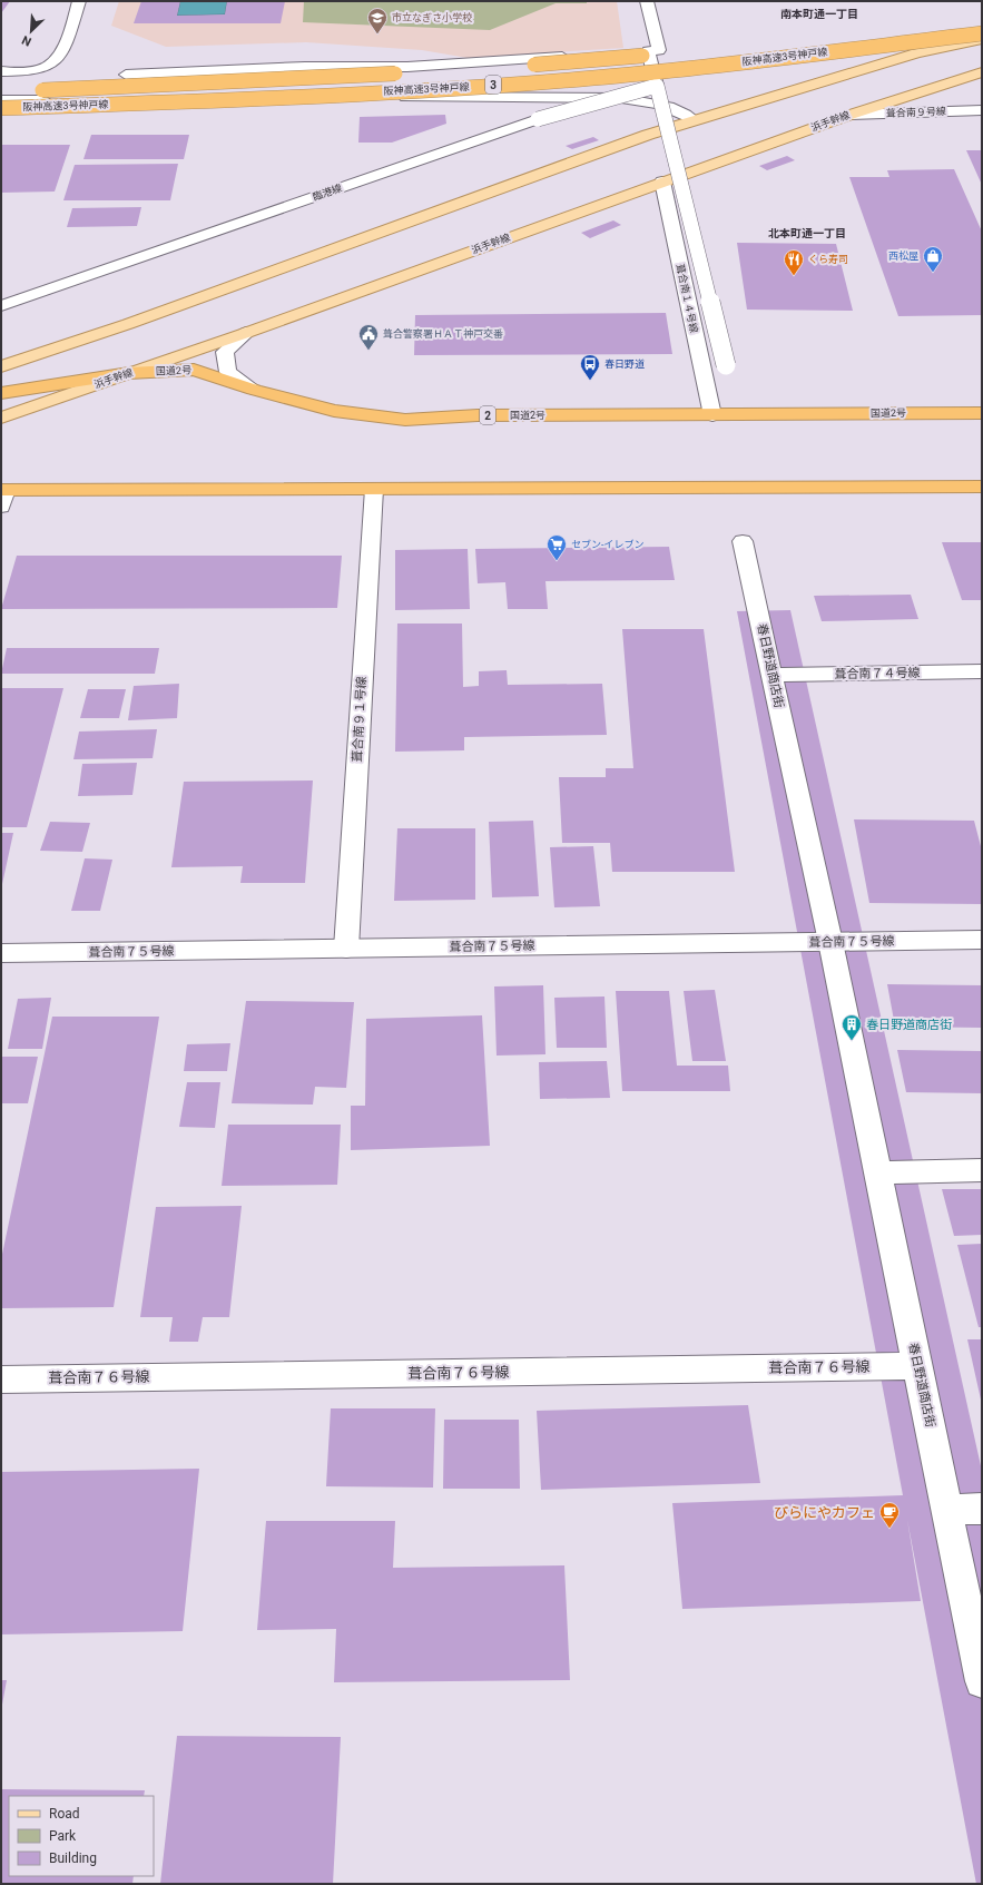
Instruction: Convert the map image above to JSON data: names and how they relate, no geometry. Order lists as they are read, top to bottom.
{
  "streets": {
    "highway": [
      "阪神高速3号神戸線",
      "3",
      "国道2号",
      "2"
    ],
    "main road": ["浜手幹線"],
    "street": [
      "葺合南９号線",
      "臨港線",
      "葺合南１４号線",
      "春日野道商店街",
      "葺合南７４号線",
      "葺合南９１号線",
      "葺合南７５号線",
      "葺合南７６号線"
    ]
  },
  "crossings": [
    ["葺合南９号線", "浜手幹線"],
    ["浜手幹線", "葺合南１４号線"],
    ["浜手幹線", "国道2号"],
    ["葺合南１４号線", "国道2号"],
    ["春日野道商店街", "葺合南７４号線"],
    ["春日野道商店街", "葺合南７５号線"],
    ["春日野道商店街", "葺合南７６号線"],
    ["葺合南９１号線", "葺合南７５号線"]
  ],
  "districts": ["南本町通一丁目", "北本町通一丁目"],
  "places": {
    "school or university": ["市立なぎさ小学校"],
    "shop": ["西松屋"],
    "restaurant": ["くら寿司"],
    "public building": ["葺合警察署ＨＡＴ神戸交番"],
    "bus stop": ["春日野道"],
    "supermarket": ["セブン-イレブン"],
    "building": ["春日野道商店街"],
    "cafe": ["ぴらにやカフェ"]
  },
  "legend": ["Road", "Park", "Building"],
  "north": "bottom left"
}
